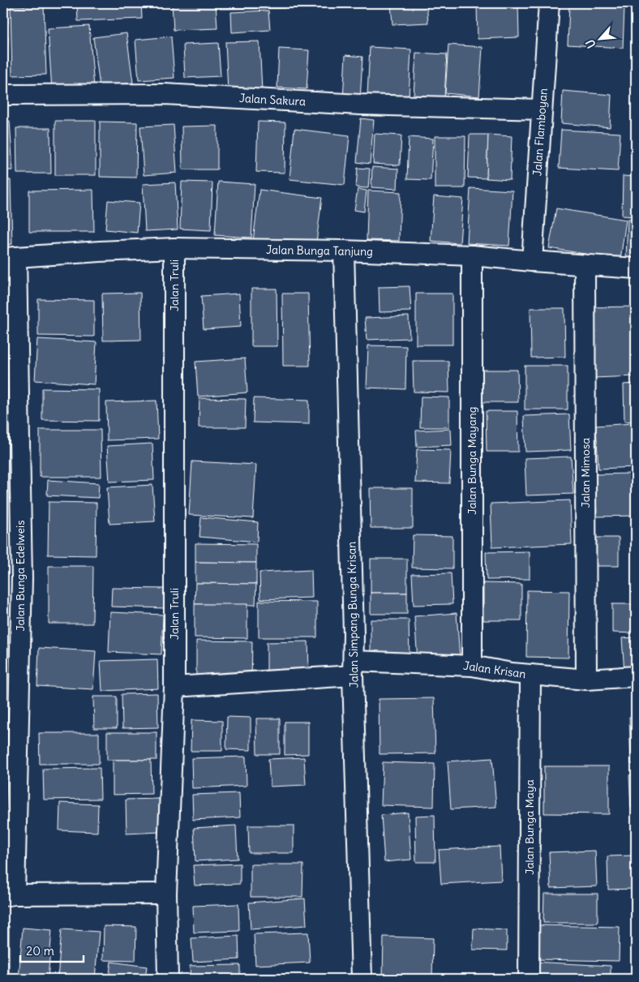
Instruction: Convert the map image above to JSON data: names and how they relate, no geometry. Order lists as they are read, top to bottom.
{
  "streets": {
    "street": [
      "Jalan Sakura",
      "Jalan Flamboyan",
      "Jalan Bunga Tanjung",
      "Jalan Truli",
      "Jalan Bunga Mayang",
      "Jalan Mimosa",
      "Jalan Bunga Edelweis",
      "Jalan Simpang Bunga Krisan",
      "Jalan Krisan",
      "Jalan Bunga Maya"
    ]
  },
  "crossings": [
    ["Jalan Sakura", "Jalan Flamboyan"],
    ["Jalan Flamboyan", "Jalan Bunga Tanjung"],
    ["Jalan Bunga Tanjung", "Jalan Truli"],
    ["Jalan Bunga Tanjung", "Jalan Bunga Mayang"],
    ["Jalan Bunga Tanjung", "Jalan Mimosa"],
    ["Jalan Bunga Tanjung", "Jalan Bunga Edelweis"],
    ["Jalan Bunga Tanjung", "Jalan Simpang Bunga Krisan"],
    ["Jalan Truli", "Jalan Krisan"],
    ["Jalan Bunga Mayang", "Jalan Krisan"],
    ["Jalan Mimosa", "Jalan Krisan"],
    ["Jalan Simpang Bunga Krisan", "Jalan Krisan"],
    ["Jalan Krisan", "Jalan Bunga Maya"]
  ],
  "scale_bar": "20 m",
  "north": "bottom left"
}
